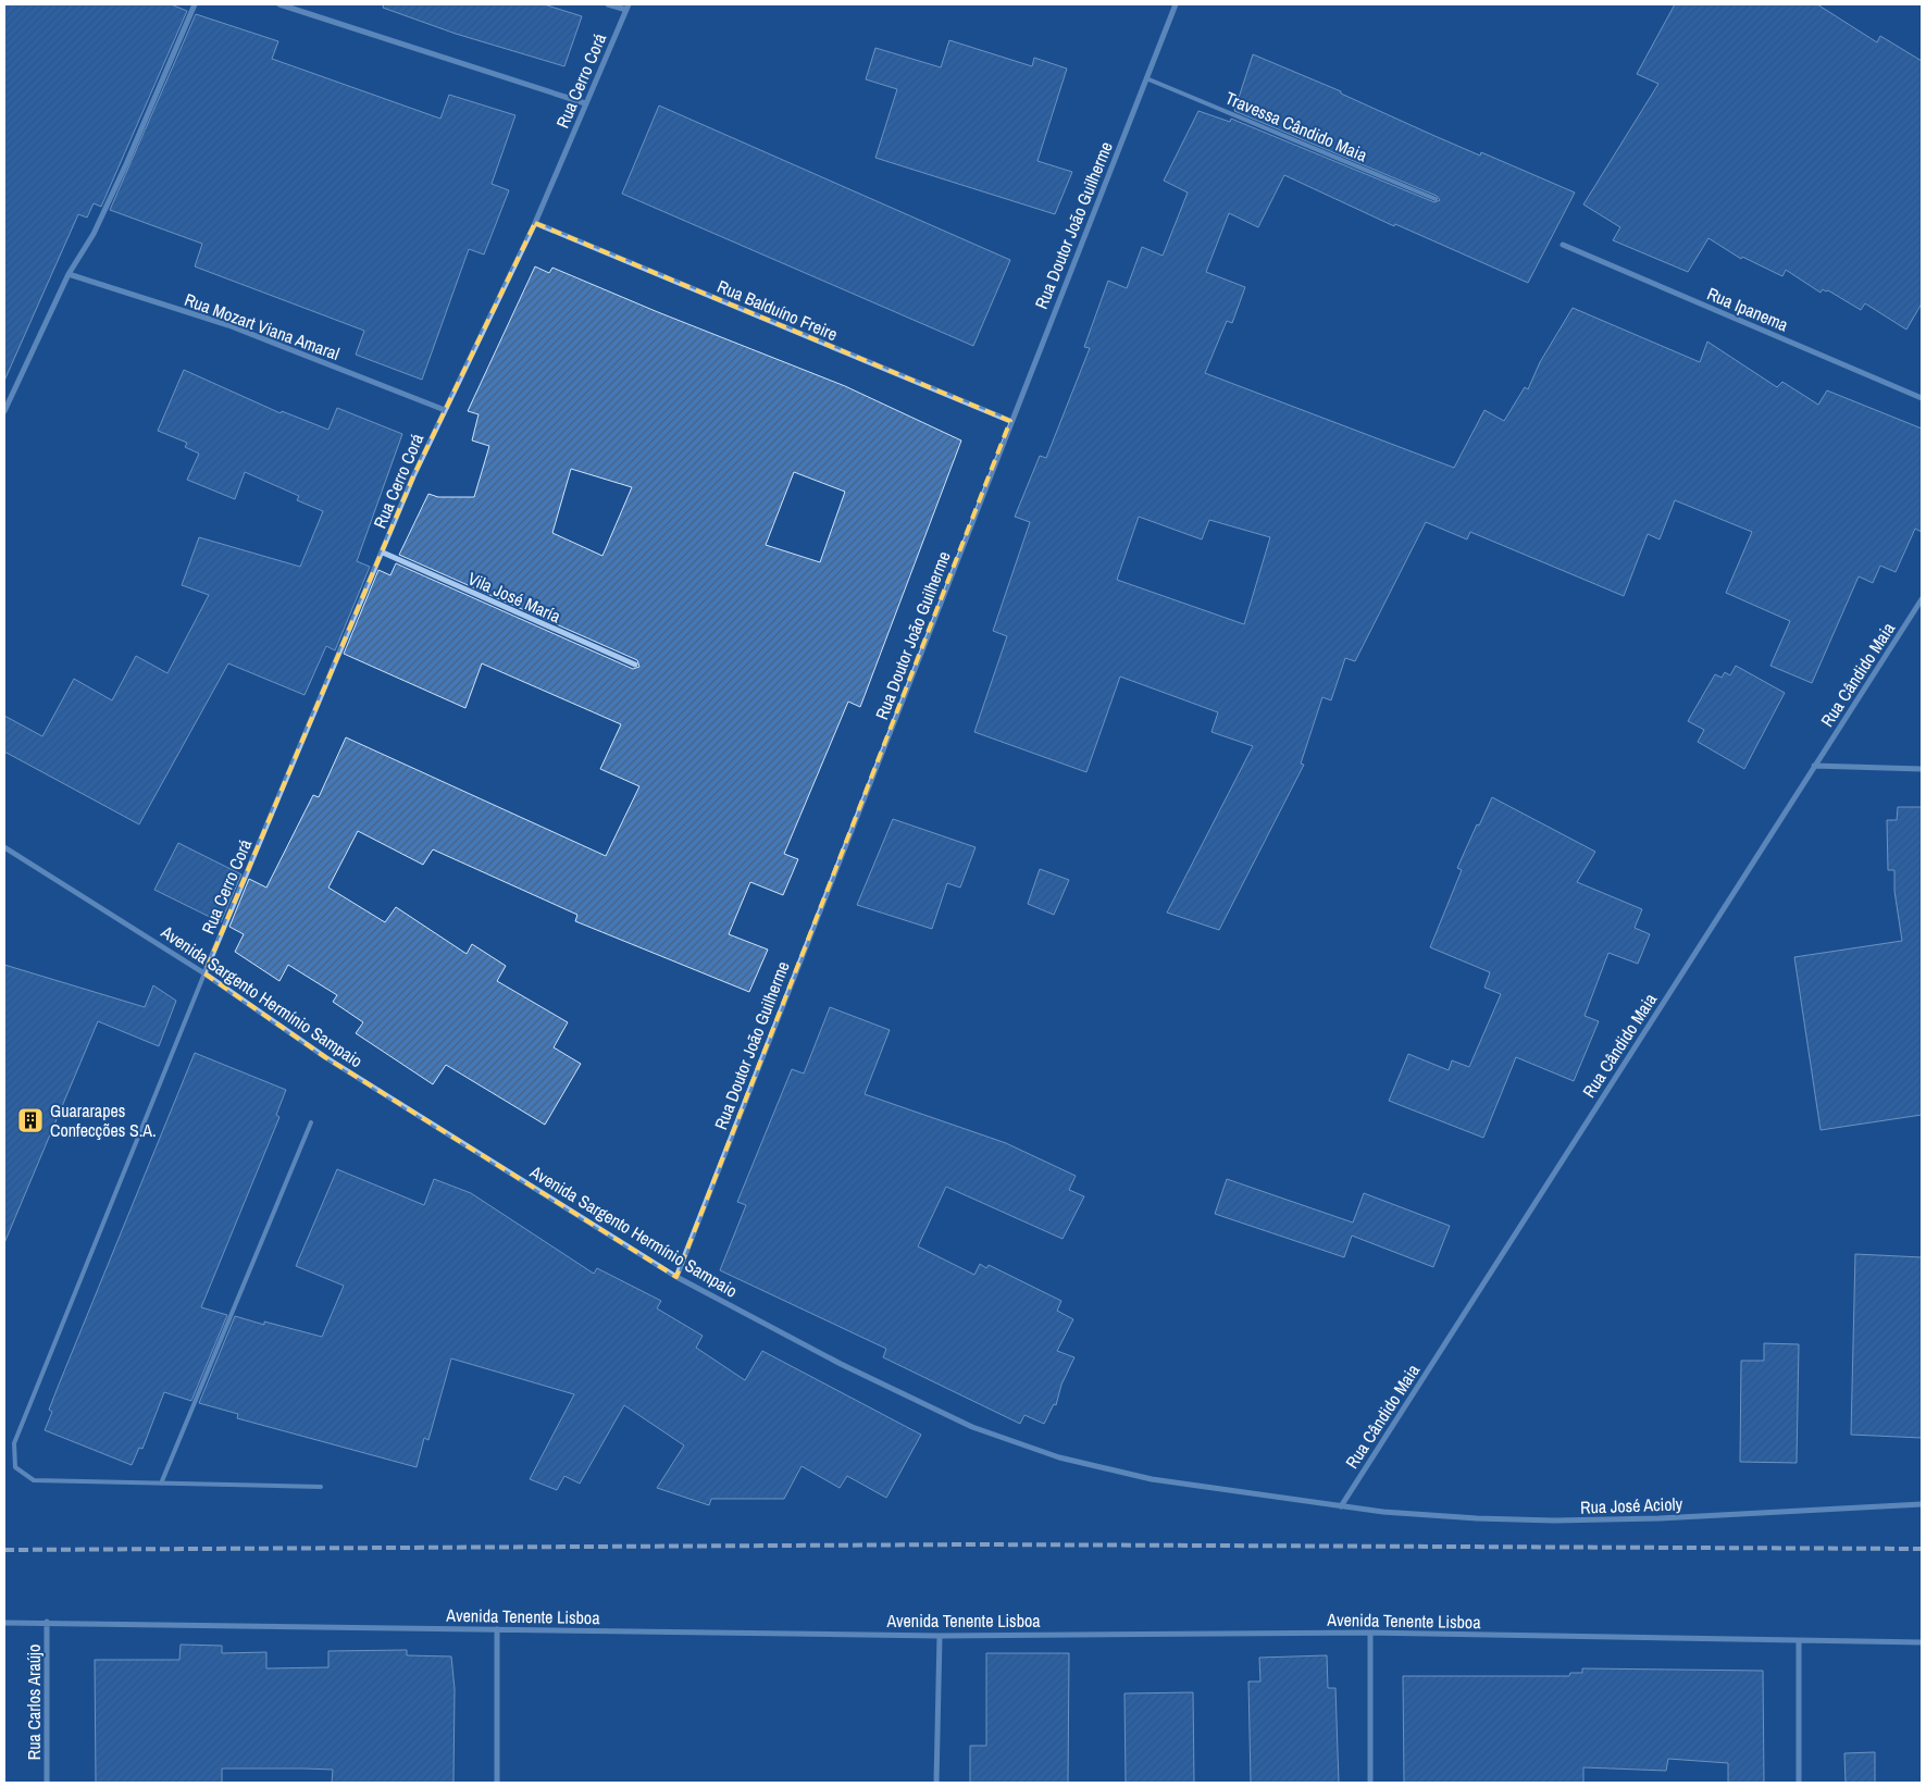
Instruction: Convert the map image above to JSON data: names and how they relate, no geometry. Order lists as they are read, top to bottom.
{
  "streets": {
    "street": [
      "Rua Cerro Corá",
      "Rua Doutor João Guilherme",
      "Rua Ipanema",
      "Rua Balduíno Freire",
      "Rua Mozart Viana Amaral",
      "Vila José María",
      "Rua Cândido Maia",
      "Avenida Sargento Hermínio Sampaio",
      "Rua José Acioly",
      "Avenida Tenente Lisboa",
      "Rua Carlos Araújo"
    ],
    "lane": ["Travessa Cândido Maia"]
  },
  "crossings": [
    ["Rua Cerro Corá", "Rua Balduíno Freire"],
    ["Rua Cerro Corá", "Rua Mozart Viana Amaral"],
    ["Rua Cerro Corá", "Vila José María"],
    ["Rua Cerro Corá", "Avenida Sargento Hermínio Sampaio"],
    ["Travessa Cândido Maia", "Rua Doutor João Guilherme"],
    ["Rua Doutor João Guilherme", "Rua Balduíno Freire"],
    ["Rua Doutor João Guilherme", "Avenida Sargento Hermínio Sampaio"],
    ["Rua Cândido Maia", "Avenida Sargento Hermínio Sampaio"],
    ["Rua Cândido Maia", "Rua José Acioly"],
    ["Avenida Sargento Hermínio Sampaio", "Rua José Acioly"],
    ["Avenida Tenente Lisboa", "Rua Carlos Araújo"]
  ],
  "places": {
    "building": ["Guararapes Confecções S.A."]
  }
}
